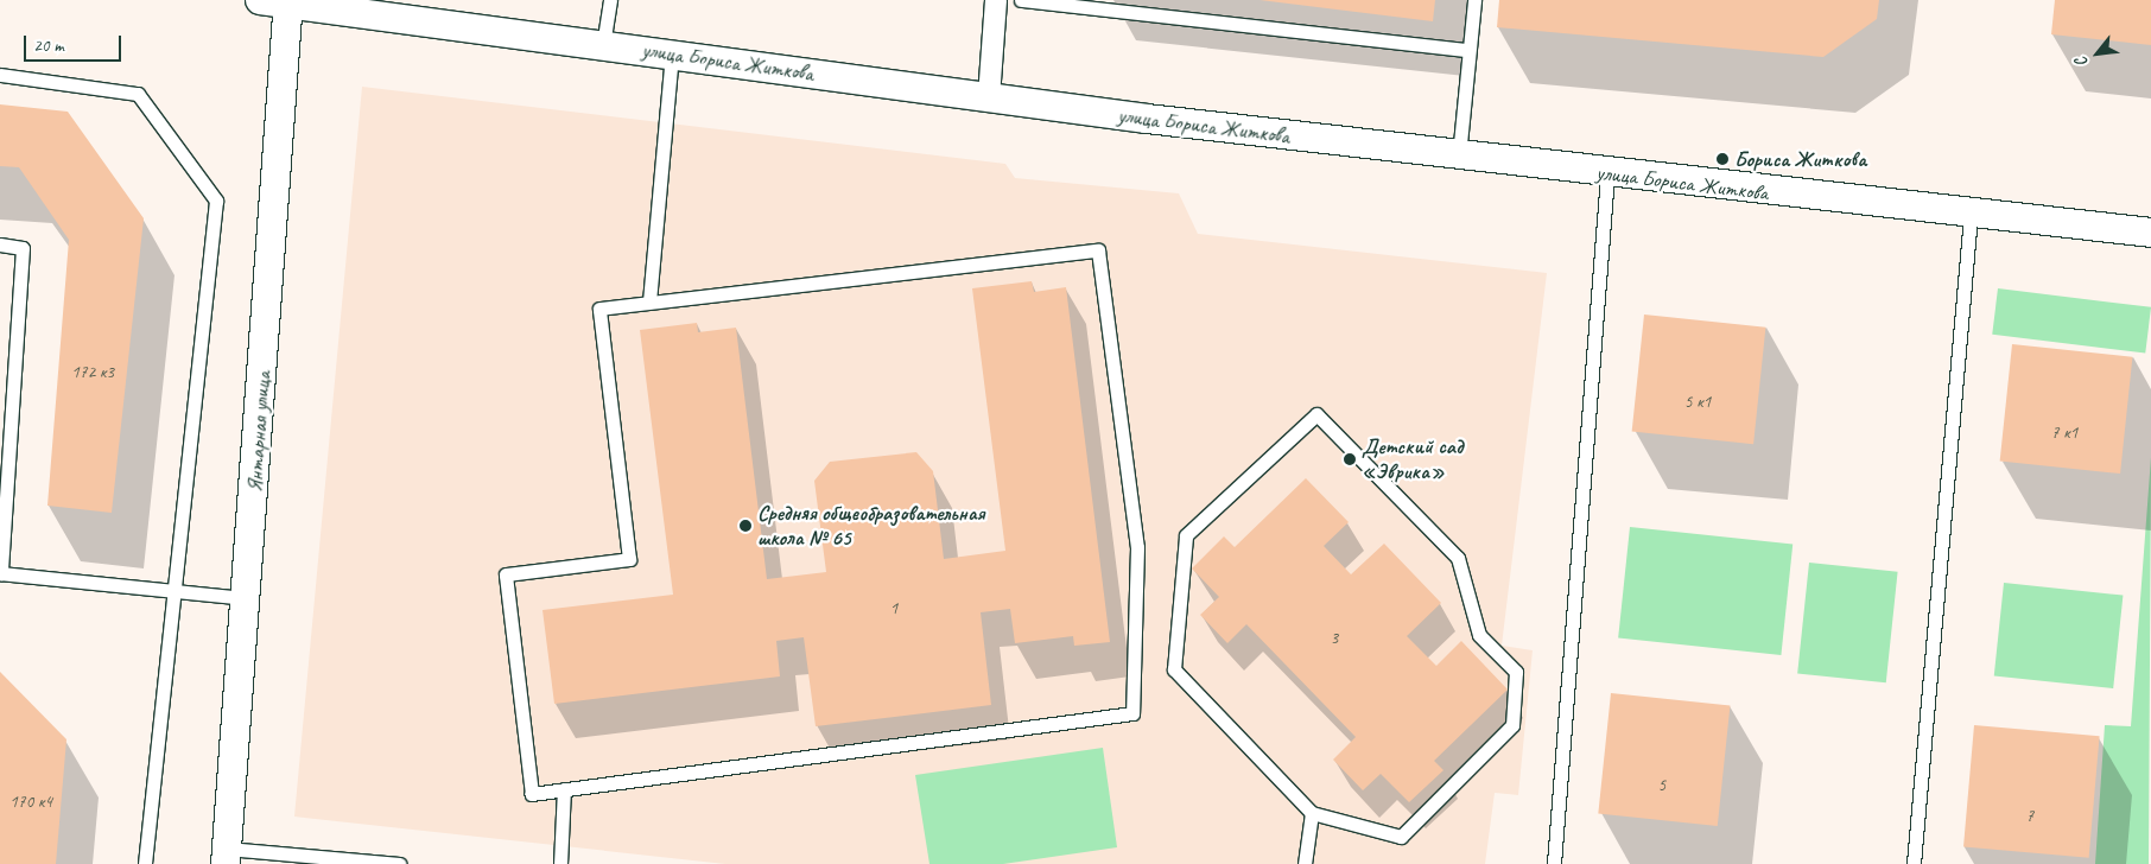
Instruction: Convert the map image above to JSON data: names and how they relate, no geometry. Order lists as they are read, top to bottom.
{
  "streets": {
    "street": ["улица Бориса Житкова", "Янтарная улица"]
  },
  "crossings": [
    ["улица Бориса Житкова", "Янтарная улица"]
  ],
  "places": ["Бориса Житкова", "Детский сад «Эврика»", "Средняя общеобразовательная школа № 65"],
  "house_numbers": [
    "172 к3",
    "5 к1",
    "7 к1",
    "1",
    "3",
    "5",
    "170 к4",
    "7"
  ],
  "scale_bar": "20 m",
  "north": "bottom left"
}
